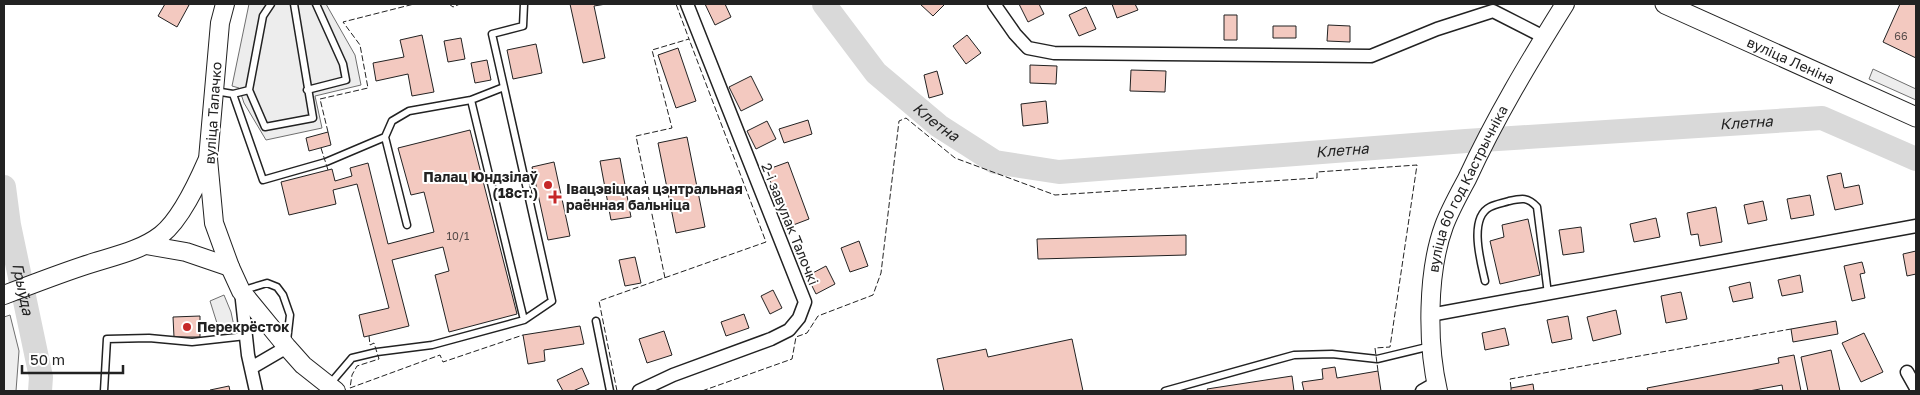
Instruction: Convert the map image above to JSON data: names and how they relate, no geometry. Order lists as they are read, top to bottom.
{
  "streets": {
    "main road": ["вуліца Леніна"],
    "street": ["вуліца Талачко", "вуліца 60 год Кастрычніка", "2-і завулак Талочкі"]
  },
  "water": ["Клетна", "Грыўда"],
  "places": {
    "other": ["Палац Юндзілаў (18ст.)", "Перекрёсток"],
    "health": ["Івацэвіцкая цэнтральная раённая бальніца"]
  },
  "house_numbers": ["66", "10/1"],
  "scale_bar": "50 m"
}
